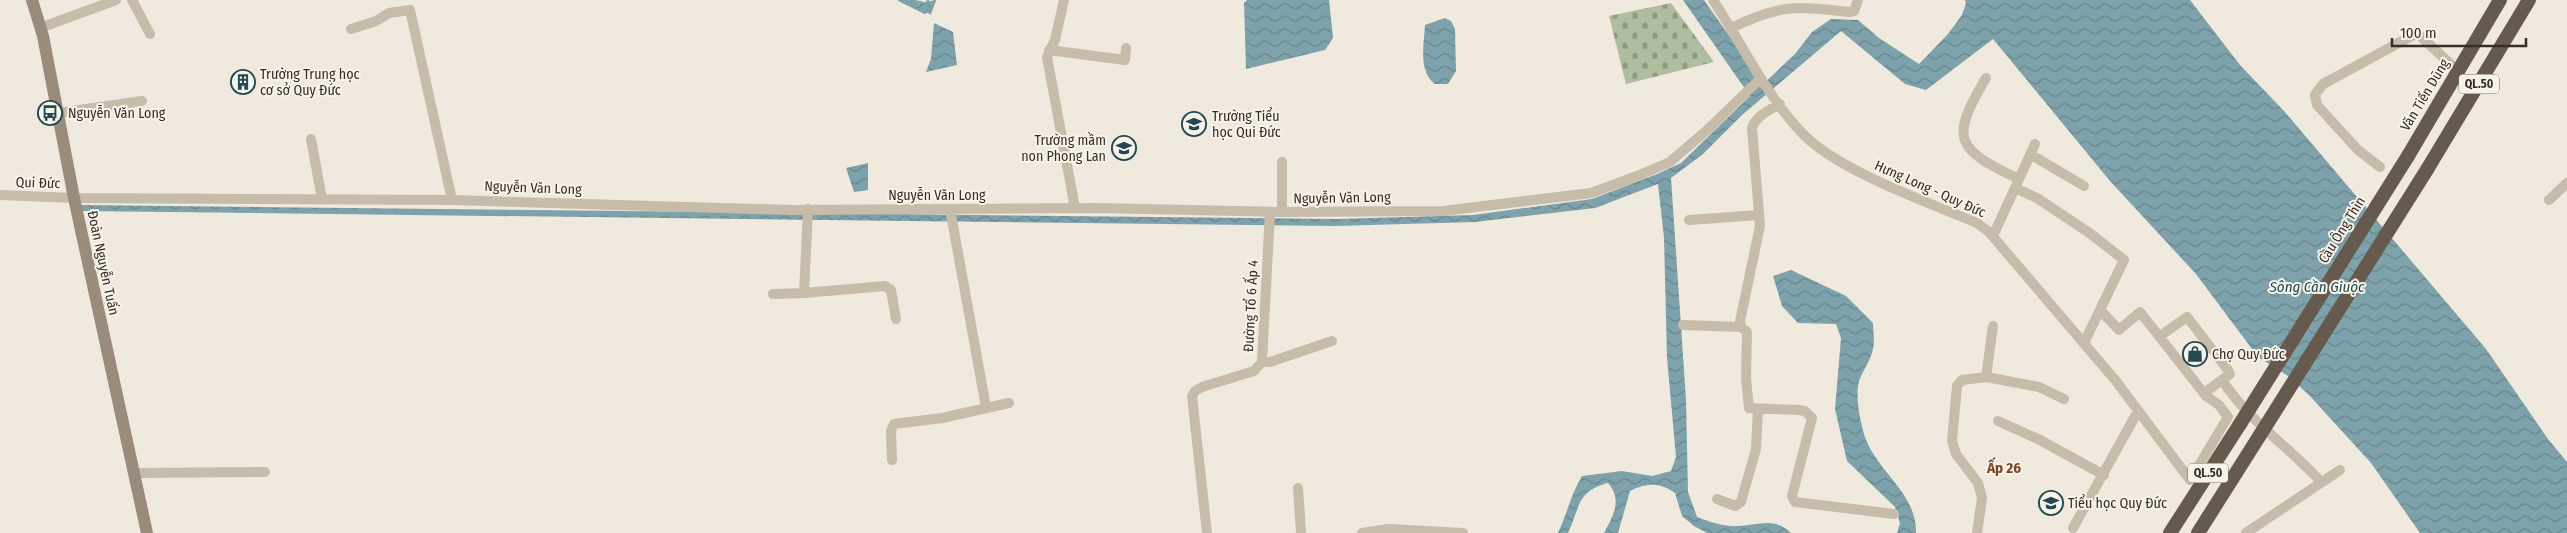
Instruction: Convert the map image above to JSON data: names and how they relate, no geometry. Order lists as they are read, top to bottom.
{
  "streets": {
    "highway": ["QL.50", "Văn Tiến Dũng", "Cầu Ông Thìn"],
    "main road": ["Đoàn Nguyễn Tuấn"],
    "street": [
      "Qui Đức",
      "Nguyễn Văn Long",
      "Hưng Long - Quy Đức",
      "Đường Tổ 6 Ấp 4"
    ]
  },
  "crossings": [
    ["Văn Tiến Dũng", "Cầu Ông Thìn"],
    ["Qui Đức", "Nguyễn Văn Long"],
    ["Qui Đức", "Đoàn Nguyễn Tuấn"],
    ["Nguyễn Văn Long", "Hưng Long - Quy Đức"],
    ["Nguyễn Văn Long", "Đoàn Nguyễn Tuấn"],
    ["Nguyễn Văn Long", "Đường Tổ 6 Ấp 4"]
  ],
  "districts": ["Ấp 26"],
  "water": ["Sông Cần Giuộc"],
  "places": {
    "building": ["Trường Trung học cơ sở Quy Đức"],
    "bus stop": ["Nguyễn Văn Long"],
    "school or university": ["Trường Tiểu học Qui Đức", "Trường mầm non Phong Lan", "Tiểu học Quy Đức"],
    "shop": ["Chợ Quy Đức"]
  },
  "scale_bar": "100 m"
}
